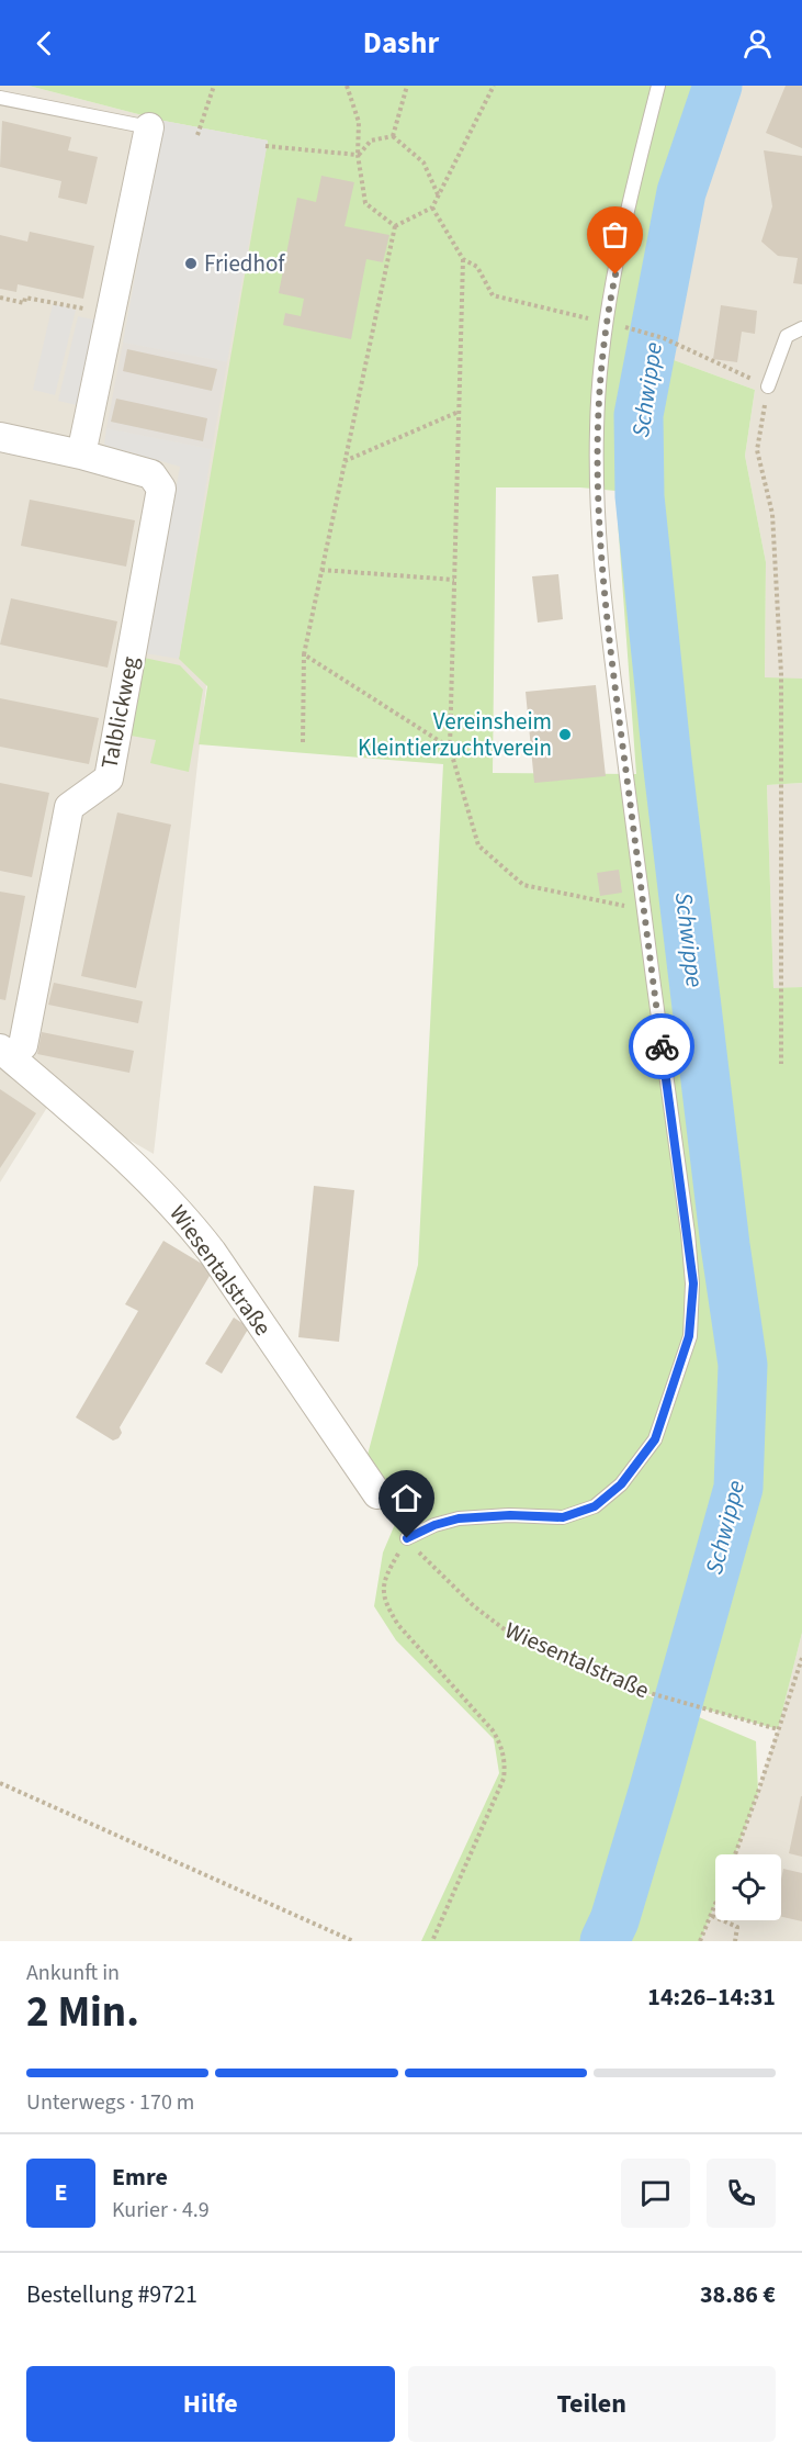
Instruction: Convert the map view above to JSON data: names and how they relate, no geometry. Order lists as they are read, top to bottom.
{
  "streets": {
    "street": ["Talblickweg", "Wiesentalstraße"]
  },
  "crossings": [
    ["Talblickweg", "Wiesentalstraße"]
  ],
  "water": ["Schwippe"],
  "places": ["Friedhof", "Vereinsheim Kleintierzuchtverein"],
  "page": {
    "header": "Dashr",
    "heading": ["2 Min.", "Ankunft in", "14:26–14:31"],
    "panel": [
      "Emre",
      "Kurier · 4.9",
      "Bestellung #9721",
      "38.86 €"
    ],
    "bar": "Unterwegs · 170 m",
    "round": "E",
    "buttons": ["Hilfe", "Teilen"]
  }
}
